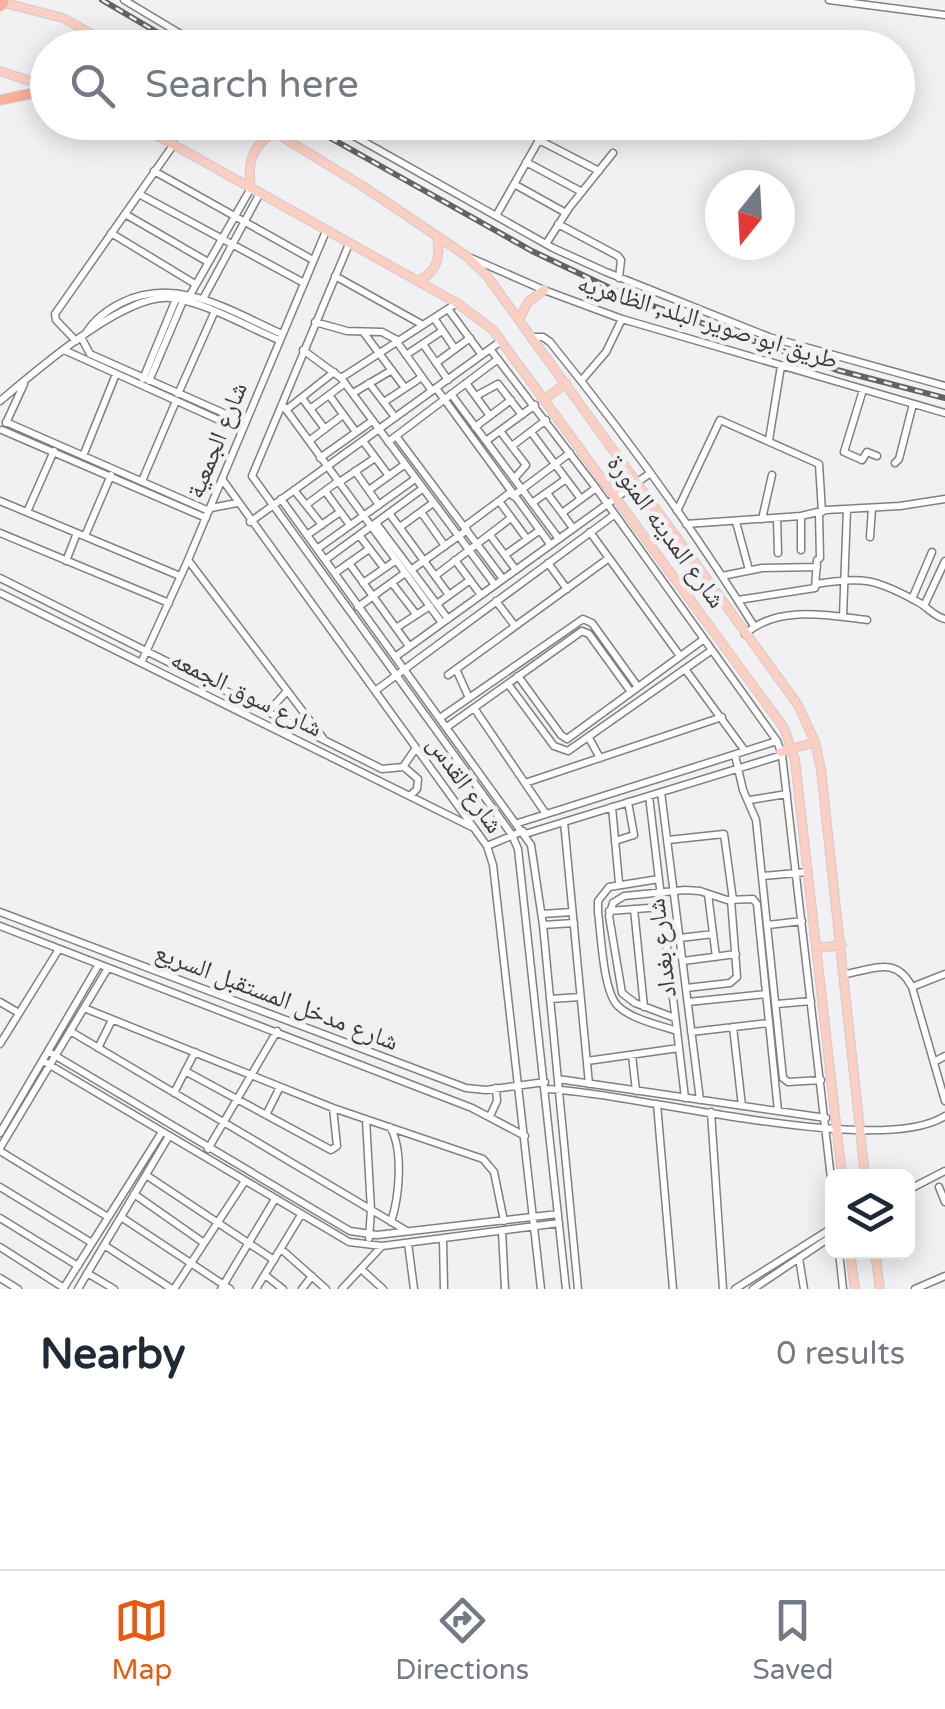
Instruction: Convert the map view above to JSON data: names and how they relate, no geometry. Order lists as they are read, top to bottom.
{
  "streets": {
    "main road": ["شارع المدينه المنورة"],
    "street": [
      "طريق ابو صوير البلد, الظاهريه",
      "شارع الجمعية",
      "شارع سوق الجمعه",
      "شارع القدس",
      "شارع بغداد",
      "شارع مدخل المستقبل السريع"
    ]
  },
  "crossings": [
    ["طريق ابو صوير البلد, الظاهريه", "شارع المدينه المنورة"],
    ["شارع الجمعية", "شارع المدينه المنورة"],
    ["شارع الجمعية", "شارع سوق الجمعه"],
    ["شارع الجمعية", "شارع القدس"],
    ["شارع المدينه المنورة", "شارع مدخل المستقبل السريع"],
    ["شارع سوق الجمعه", "شارع القدس"],
    ["شارع القدس", "شارع مدخل المستقبل السريع"],
    ["شارع بغداد", "شارع مدخل المستقبل السريع"]
  ],
  "north": "bottom",
  "page": {
    "search": "Search here",
    "heading": ["Nearby", "0 results"],
    "nav": ["Map", "Directions", "Saved"]
  }
}
